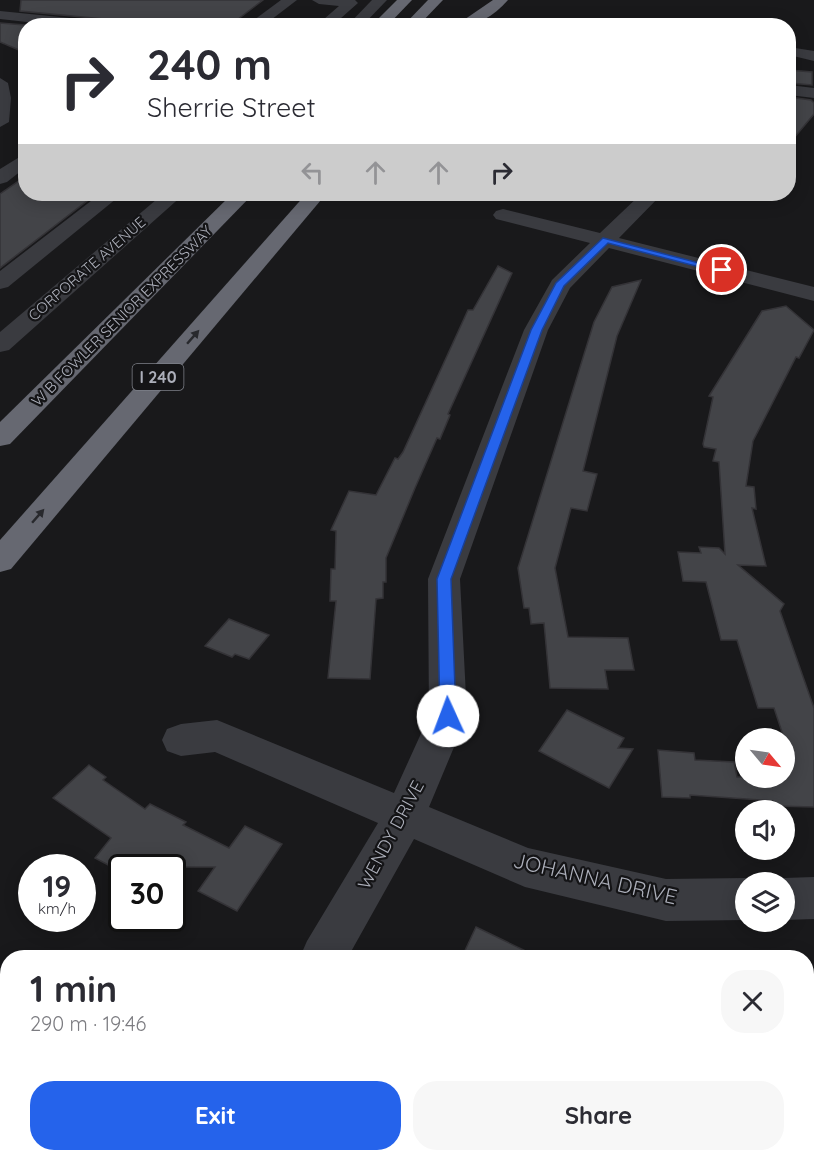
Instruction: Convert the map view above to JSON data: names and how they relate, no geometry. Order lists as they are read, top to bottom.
{
  "streets": {
    "highway": ["W B FOWLER SENIOR EXPRESSWAY", "I 240"],
    "street": ["CORPORATE AVENUE", "WENDY DRIVE", "JOHANNA DRIVE"]
  },
  "crossings": [
    ["WENDY DRIVE", "JOHANNA DRIVE"]
  ],
  "north": "bottom right",
  "page": {
    "turn": ["240 m", "Sherrie Street"],
    "speed": "19 km/h",
    "limit": "30",
    "heading": ["1 min", "290 m · 19:46"],
    "buttons": ["Exit", "Share"]
  }
}
